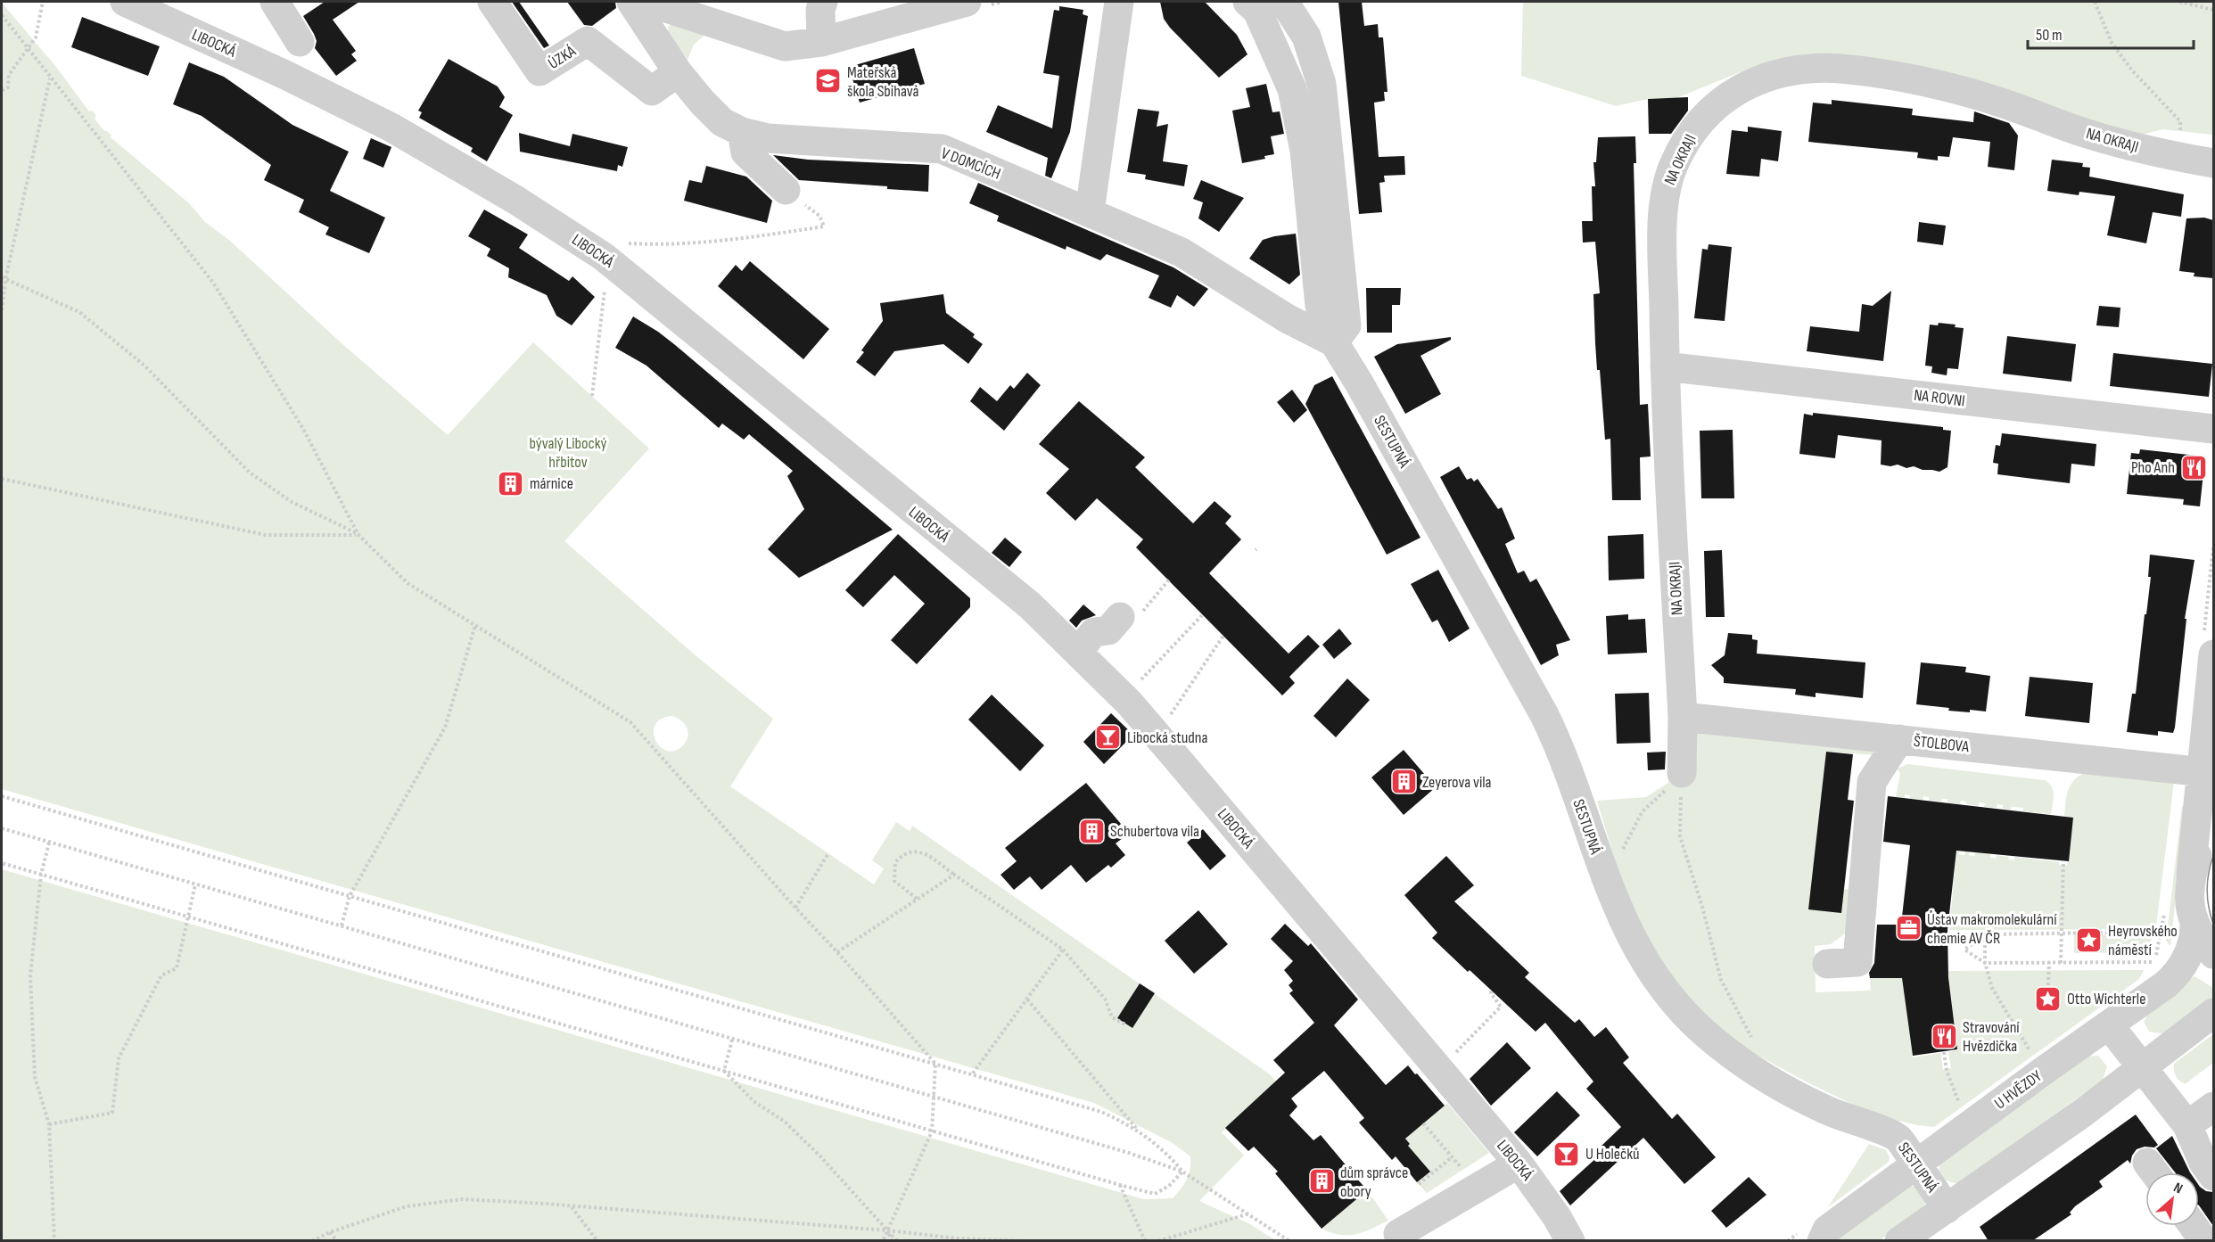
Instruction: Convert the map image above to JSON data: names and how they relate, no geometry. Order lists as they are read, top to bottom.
{
  "streets": {
    "street": [
      "LIBOCKÁ",
      "ÚZKÁ",
      "NA OKRAJI",
      "V DOMCÍCH",
      "NA ROVNI",
      "SESTUPNÁ",
      "ŠTOLBOVA",
      "U HVĚZDY"
    ]
  },
  "crossings": [
    ["ÚZKÁ", "V DOMCÍCH"],
    ["NA OKRAJI", "NA ROVNI"],
    ["NA OKRAJI", "ŠTOLBOVA"],
    ["V DOMCÍCH", "SESTUPNÁ"],
    ["SESTUPNÁ", "U HVĚZDY"]
  ],
  "parks": ["bývalý Libocký hřbitov"],
  "places": {
    "school or university": ["Mateřská škola Sbíhavá"],
    "restaurant": ["Pho Anh", "Stravování Hvězdička"],
    "building": [
      "márnice",
      "Zeyerova vila",
      "Schubertova vila",
      "dům správce obory"
    ],
    "bar": ["Libocká studna", "U Holečků"],
    "office": ["Ústav makromolekulární chemie AV ČR"],
    "place": ["Heyrovského náměstí", "Otto Wichterle"]
  },
  "scale_bar": "50 m",
  "north": "top right"
}
